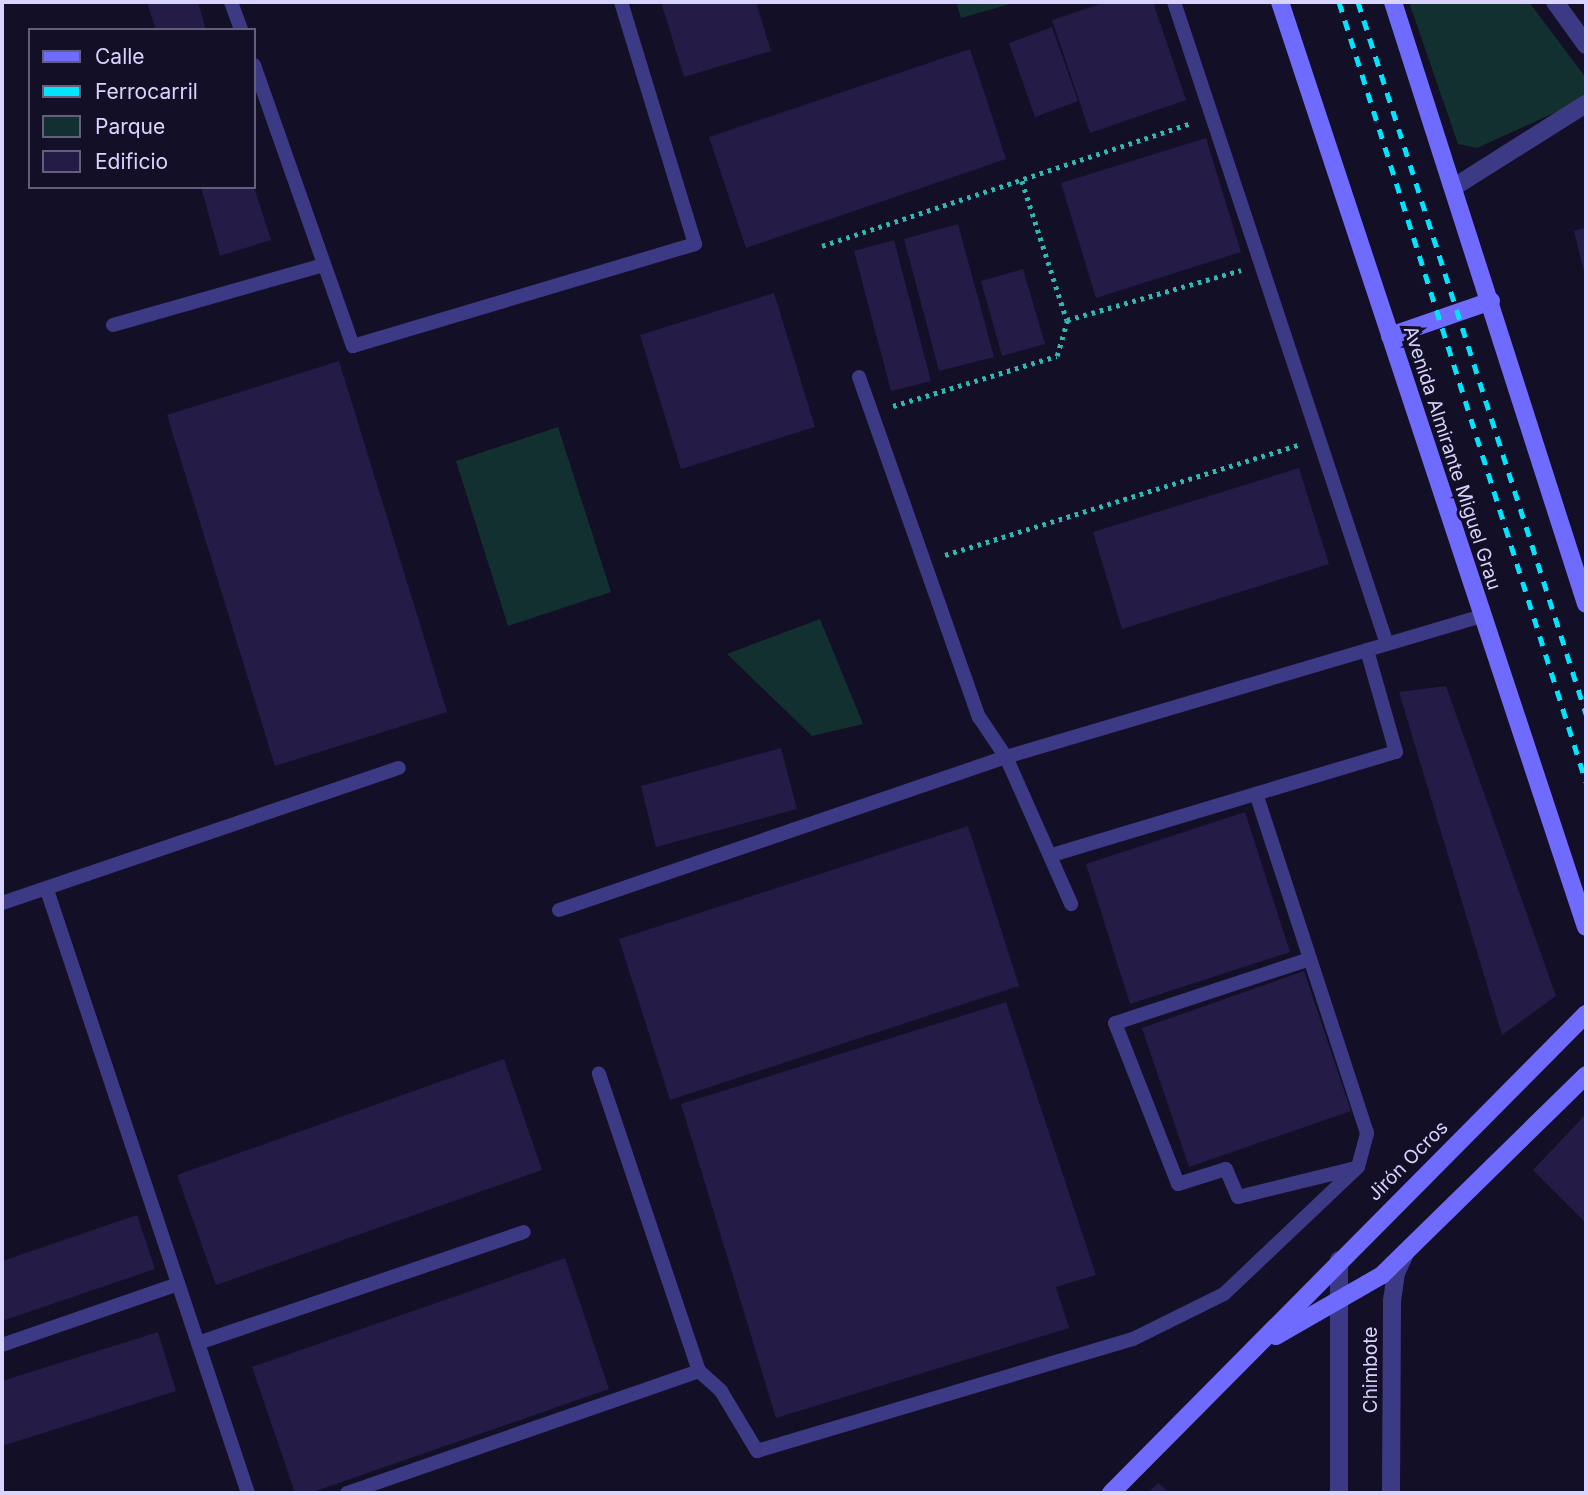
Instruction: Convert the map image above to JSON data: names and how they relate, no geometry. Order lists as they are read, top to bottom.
{
  "streets": {
    "main road": ["Avenida Almirante Miguel Grau", "Jirón Ocros"],
    "street": ["Chimbote"]
  },
  "crossings": [
    ["Jirón Ocros", "Chimbote"]
  ],
  "legend": [
    "Calle",
    "Ferrocarril",
    "Parque",
    "Edificio"
  ]
}
